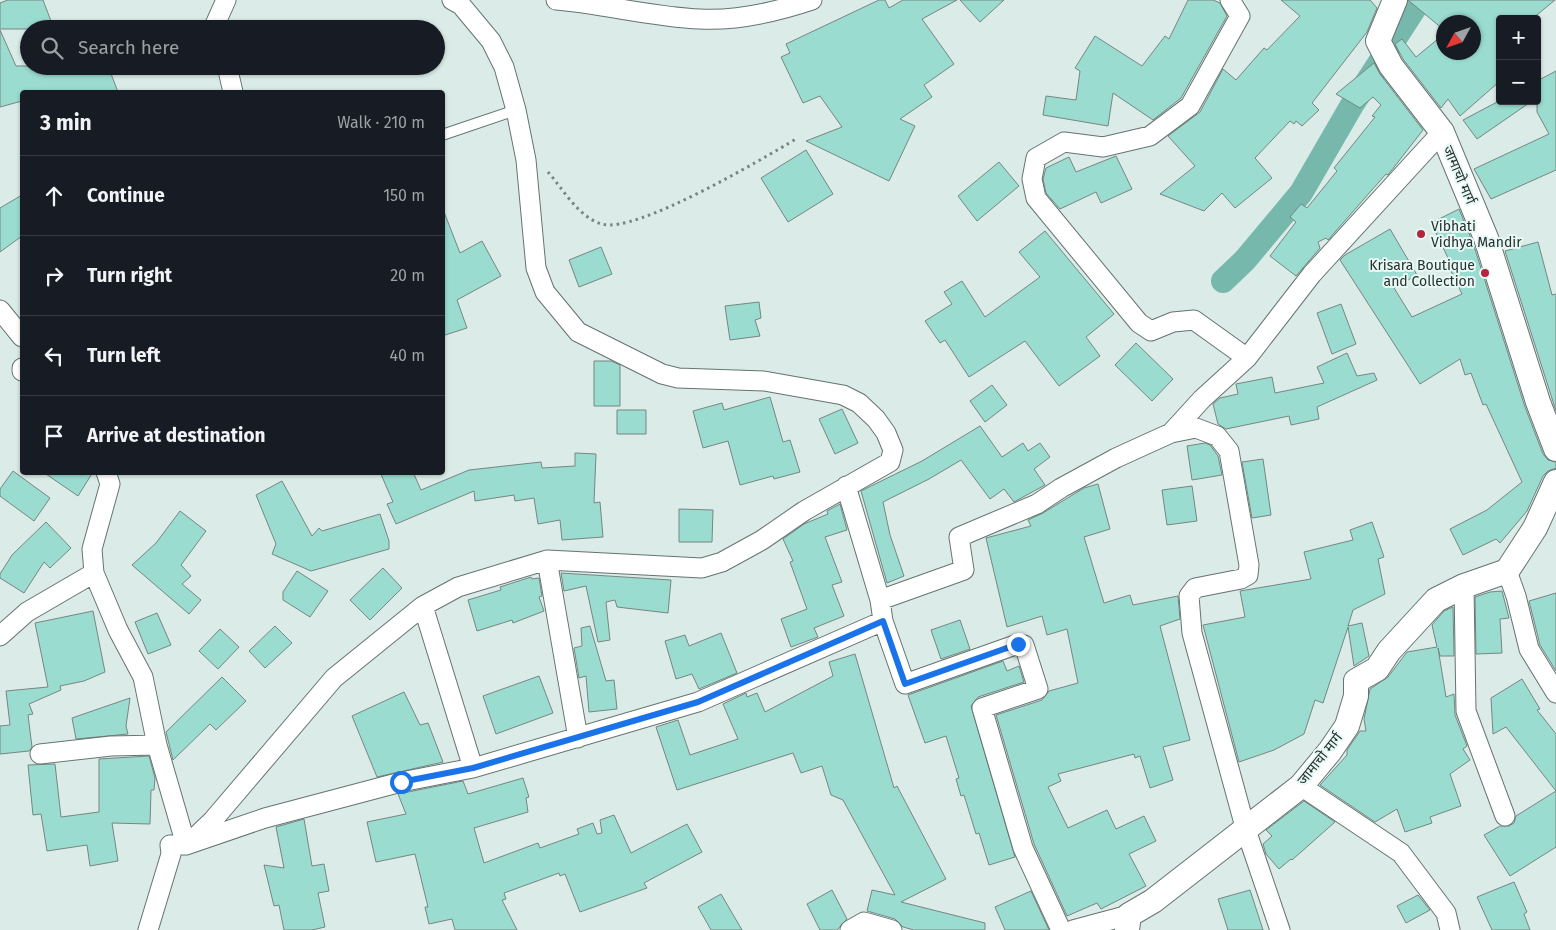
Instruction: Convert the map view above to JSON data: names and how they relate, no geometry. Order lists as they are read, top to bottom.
{
  "streets": {
    "street": ["जामाचो मार्ग"]
  },
  "places": ["Vibhati Vidhya Mandir", "Krisara Boutique and Collection"],
  "north": "bottom left",
  "page": {
    "map_buttons": ["+", "−"],
    "search": "Search here",
    "heading": ["3 min", "Walk · 210 m"],
    "list": [
      ["Continue", "150 m"],
      ["Turn right", "20 m"],
      ["Turn left", "40 m"],
      "Arrive at destination"
    ]
  }
}
